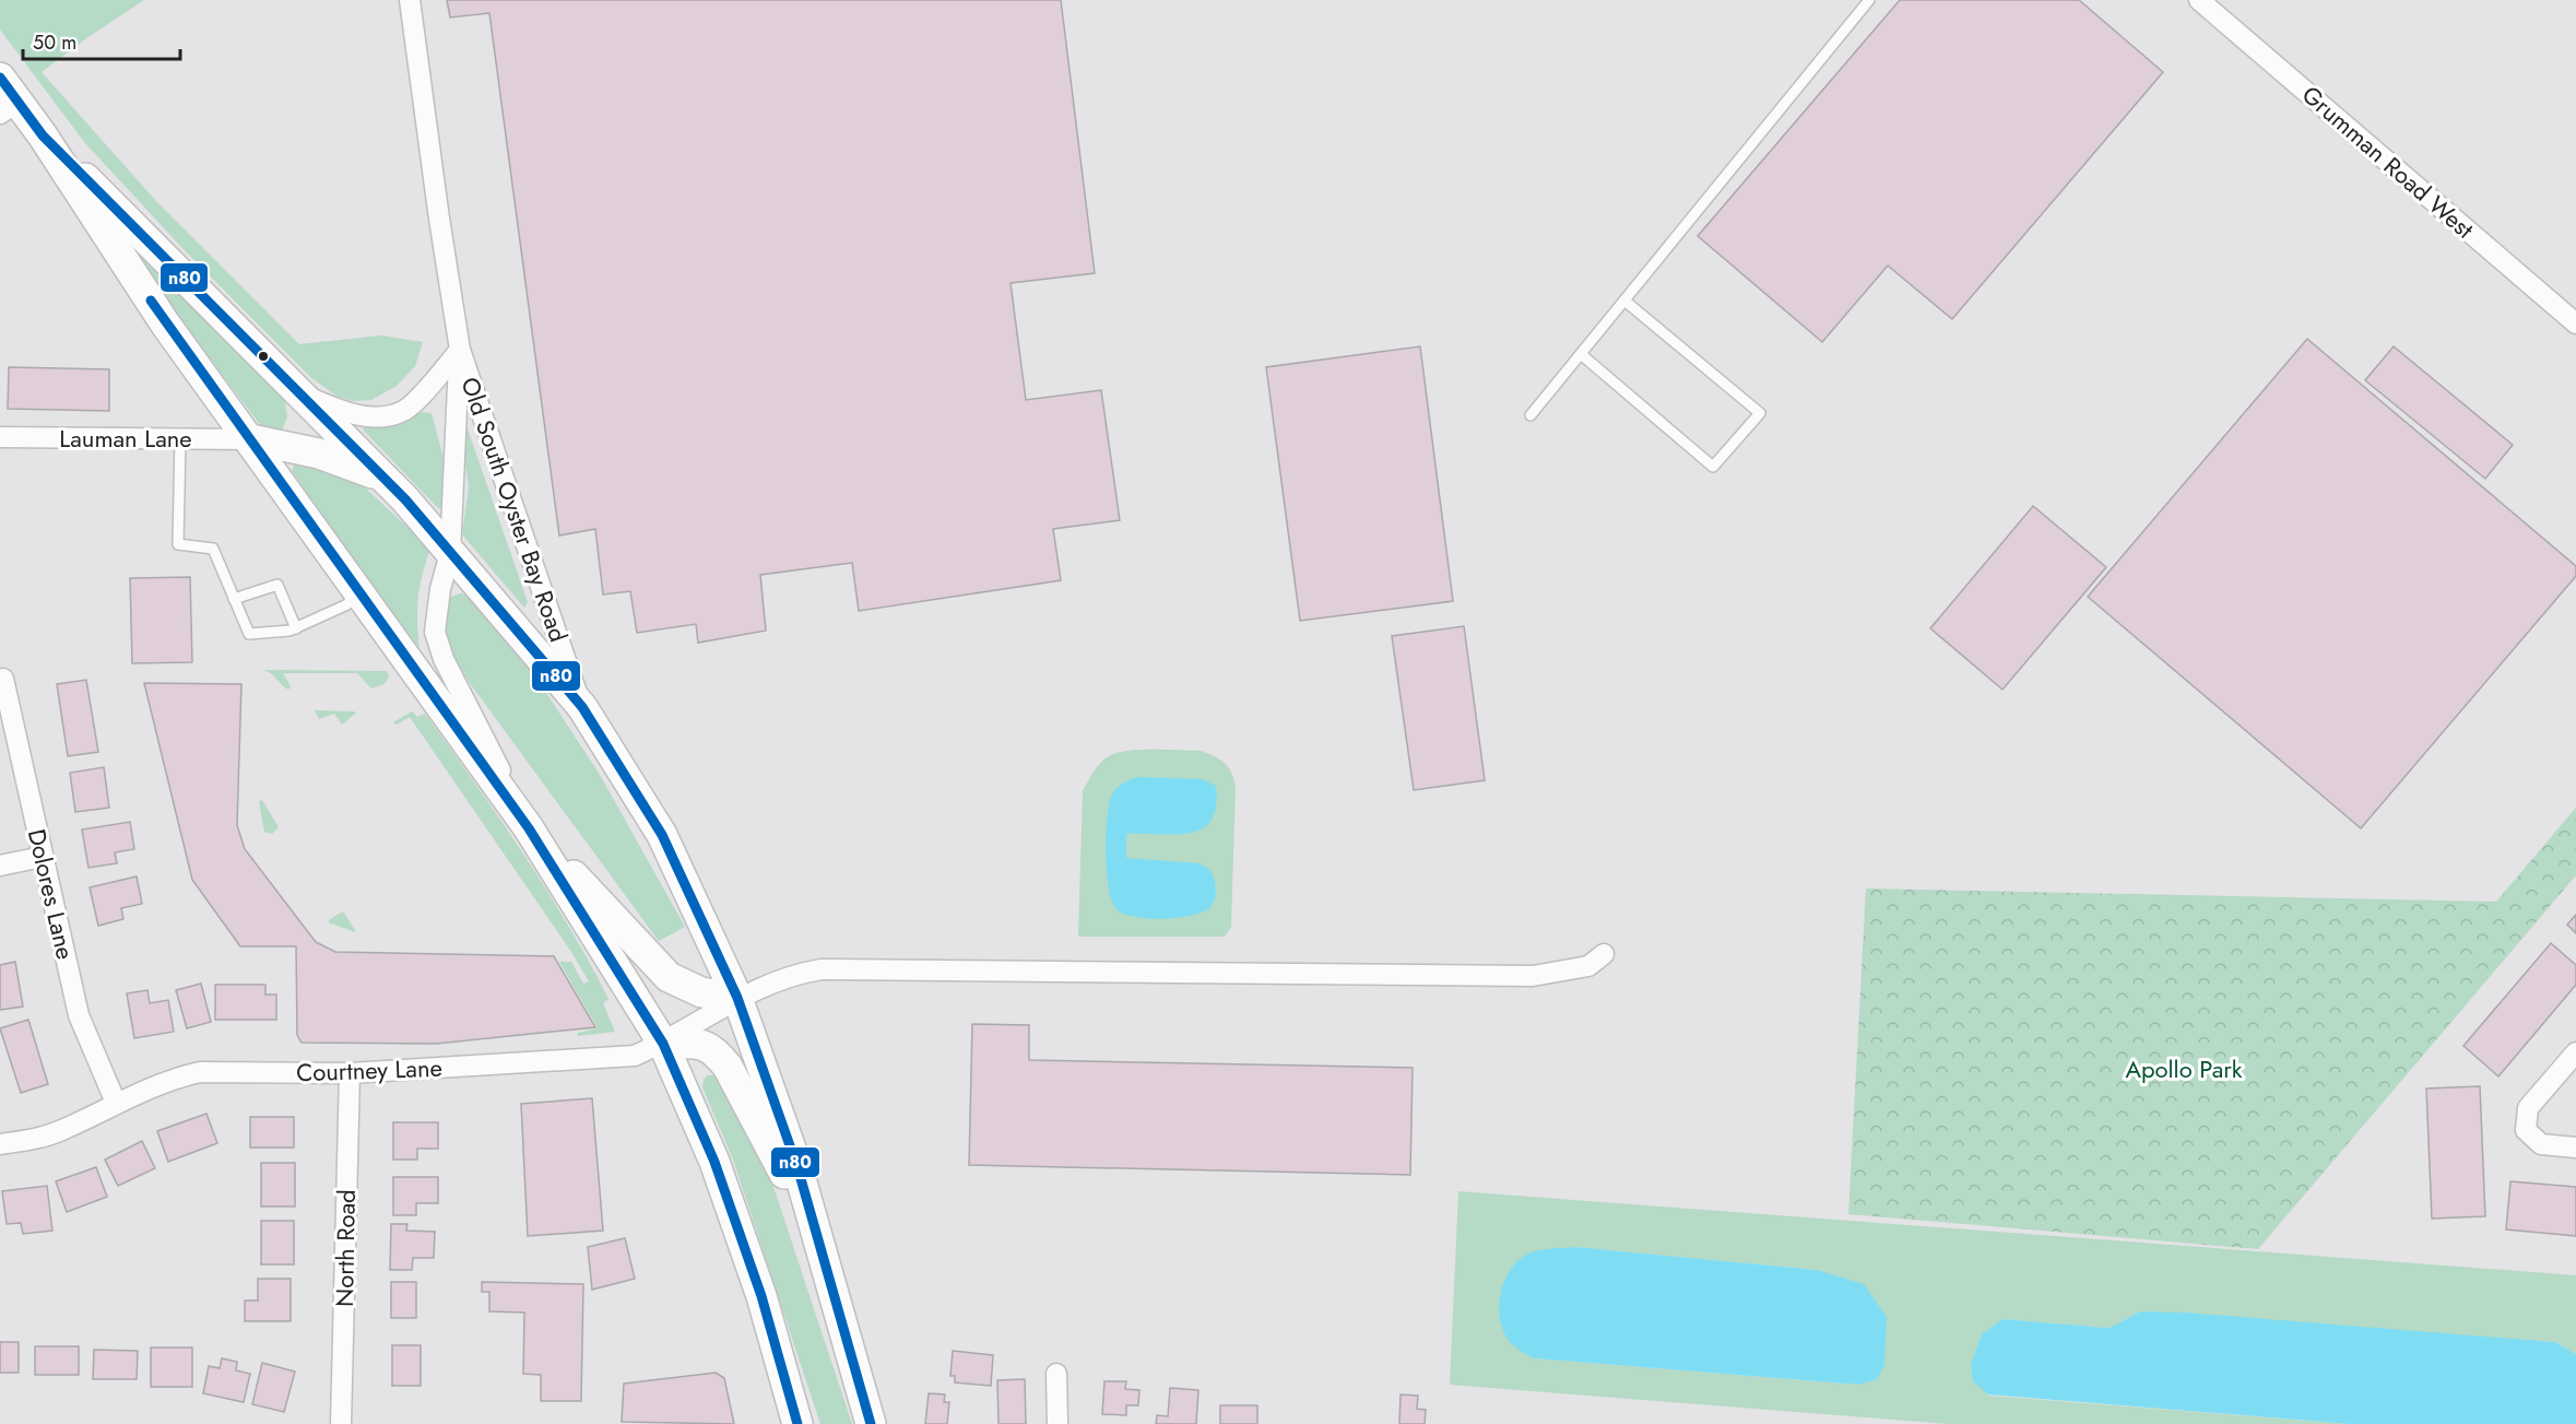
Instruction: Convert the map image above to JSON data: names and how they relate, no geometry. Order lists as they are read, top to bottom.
{
  "streets": {
    "street": [
      "Grumman Road West",
      "Lauman Lane",
      "Old South Oyster Bay Road",
      "Dolores Lane",
      "Courtney Lane",
      "North Road"
    ]
  },
  "crossings": [
    ["Dolores Lane", "Courtney Lane"],
    ["Courtney Lane", "North Road"]
  ],
  "parks": ["Apollo Park"],
  "lines": ["transit line n80"],
  "scale_bar": "50 m"
}
